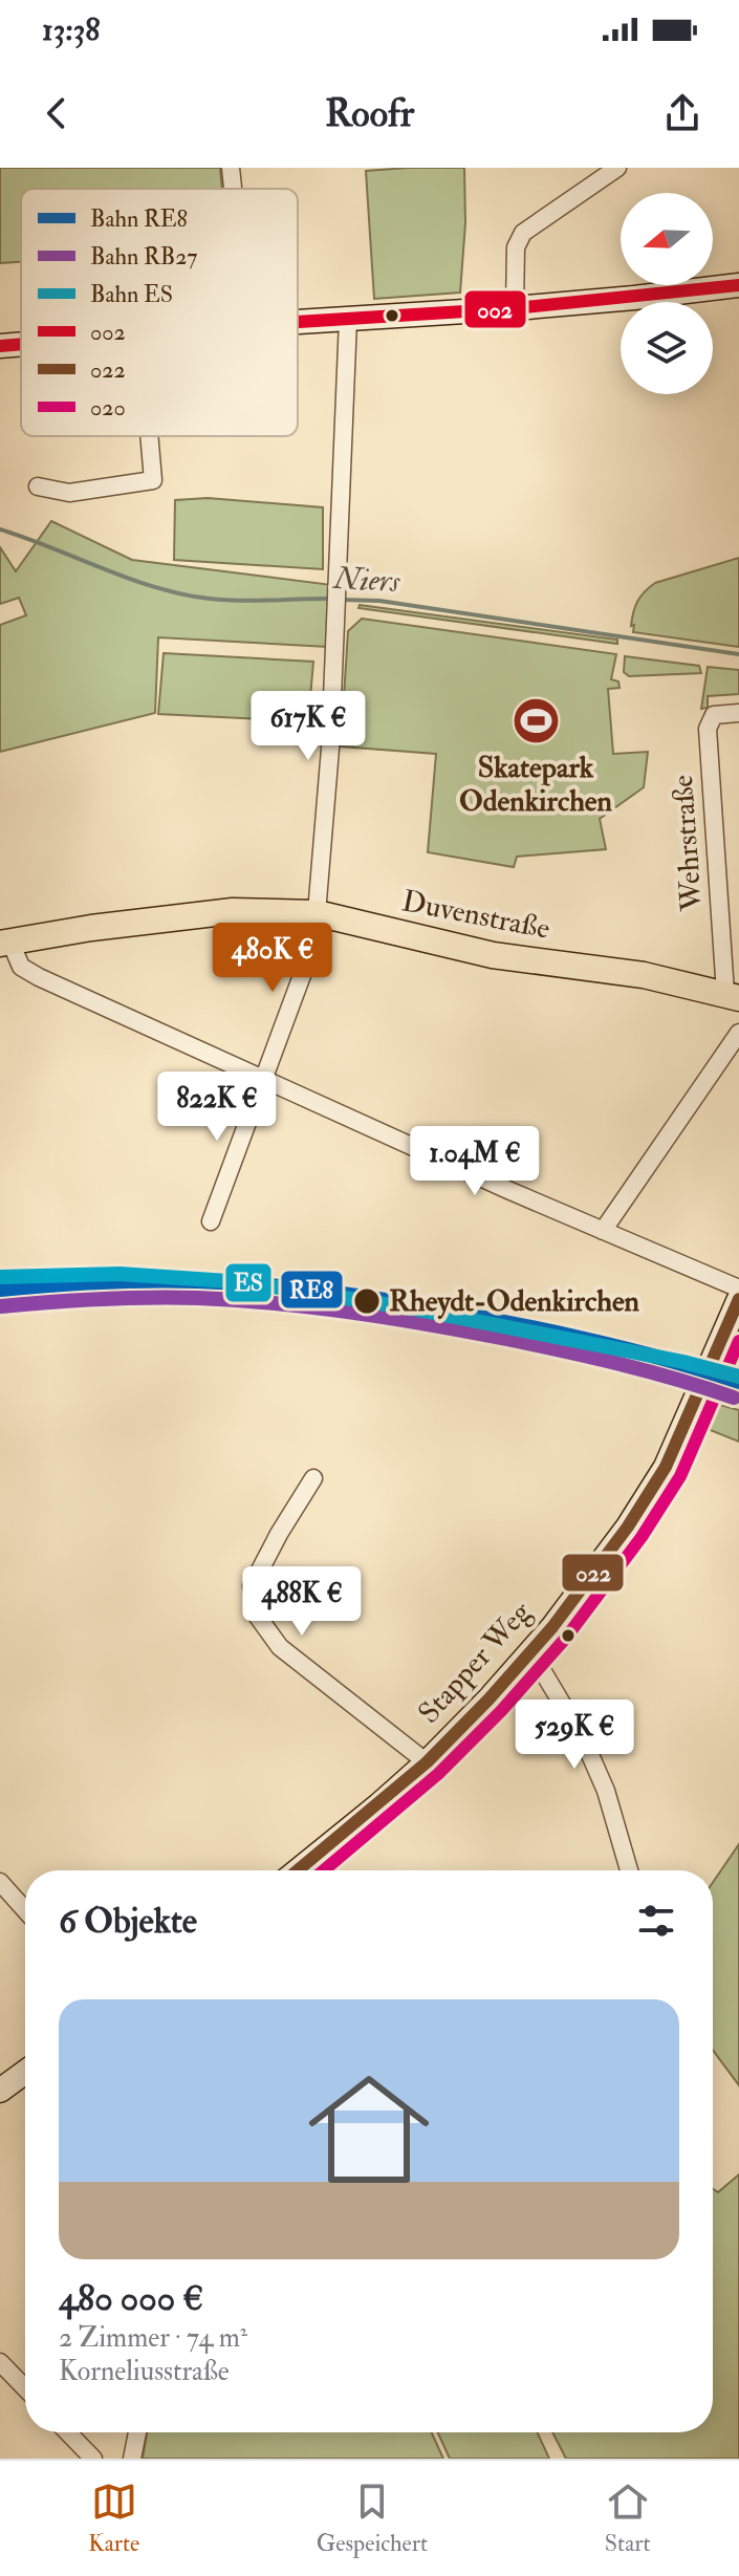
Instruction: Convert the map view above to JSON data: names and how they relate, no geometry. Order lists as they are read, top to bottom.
{
  "streets": {
    "main road": ["Duvenstraße", "Stapper Weg"],
    "street": ["Wehrstraße"]
  },
  "crossings": [
    ["Wehrstraße", "Duvenstraße"]
  ],
  "water": ["Niers"],
  "places": {
    "sports": ["Skatepark Odenkirchen"],
    "other": ["Rheydt-Odenkirchen"]
  },
  "lines": [
    "transit line 002",
    "rail line ES",
    "rail line RE8",
    "rail line RB27",
    "transit line 022",
    "transit line 020"
  ],
  "legend": [
    "Bahn RE8",
    "Bahn RB27",
    "Bahn ES",
    "002",
    "022",
    "020"
  ],
  "north": "left",
  "page": {
    "status": "13:38",
    "header": "Roofr",
    "price": [
      "617K €",
      "480K €",
      "822K €",
      "1.04M €",
      "488K €",
      "529K €"
    ],
    "heading": "6 Objekte",
    "list": [
      {
        "name": "480 000 €",
        "note": "2 Zimmer · 74 m² · Korneliusstraße"
      }
    ],
    "tabs": ["Karte", "Gespeichert", "Start"]
  }
}
